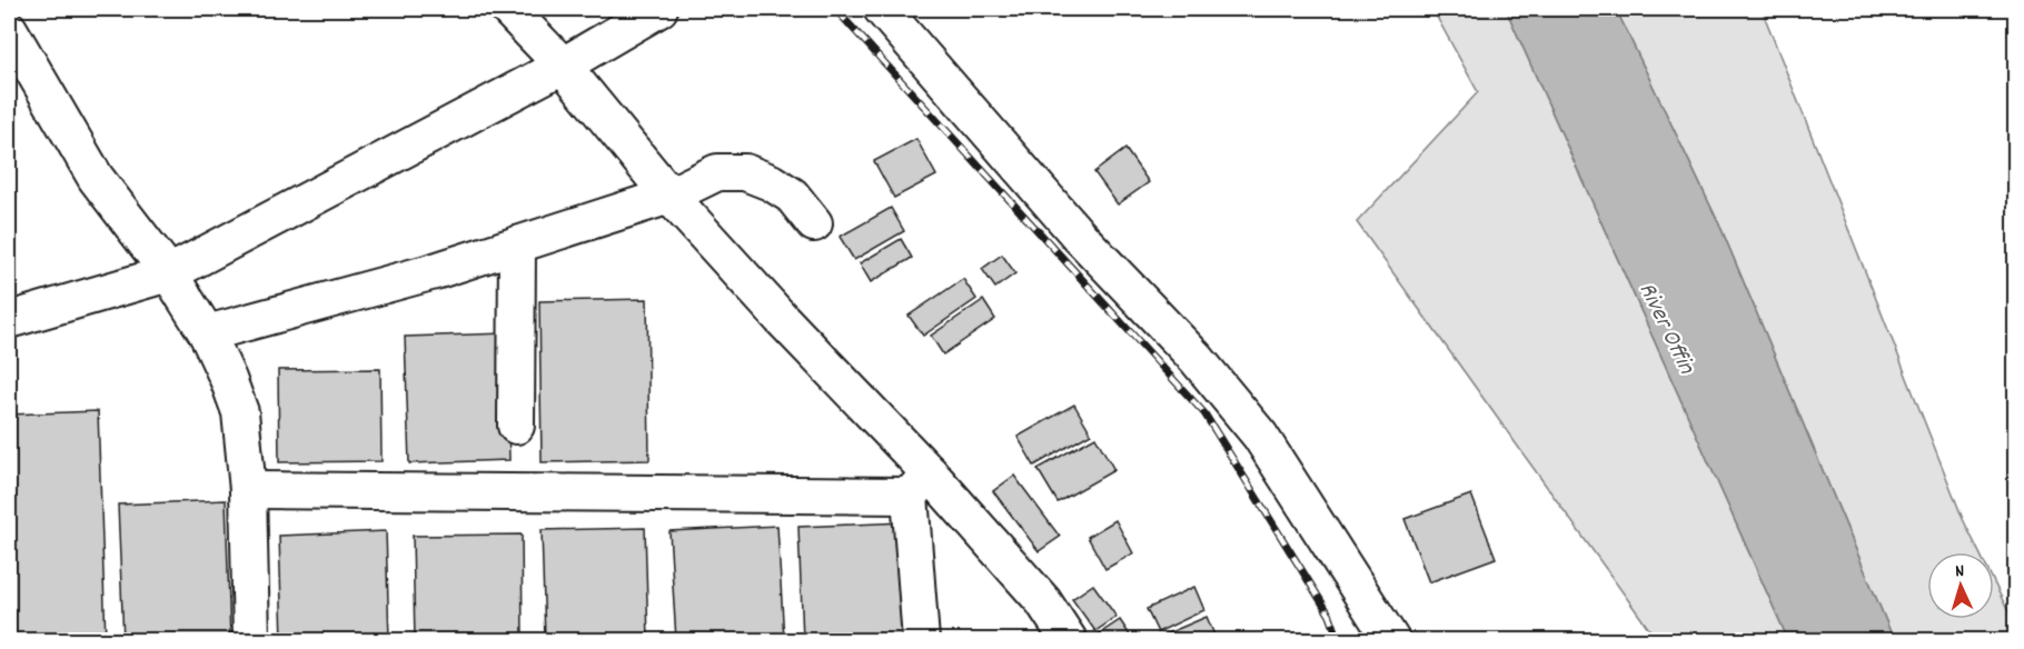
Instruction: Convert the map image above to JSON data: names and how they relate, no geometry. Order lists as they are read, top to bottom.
{
  "water": ["River Offin"],
  "north": "top"
}
